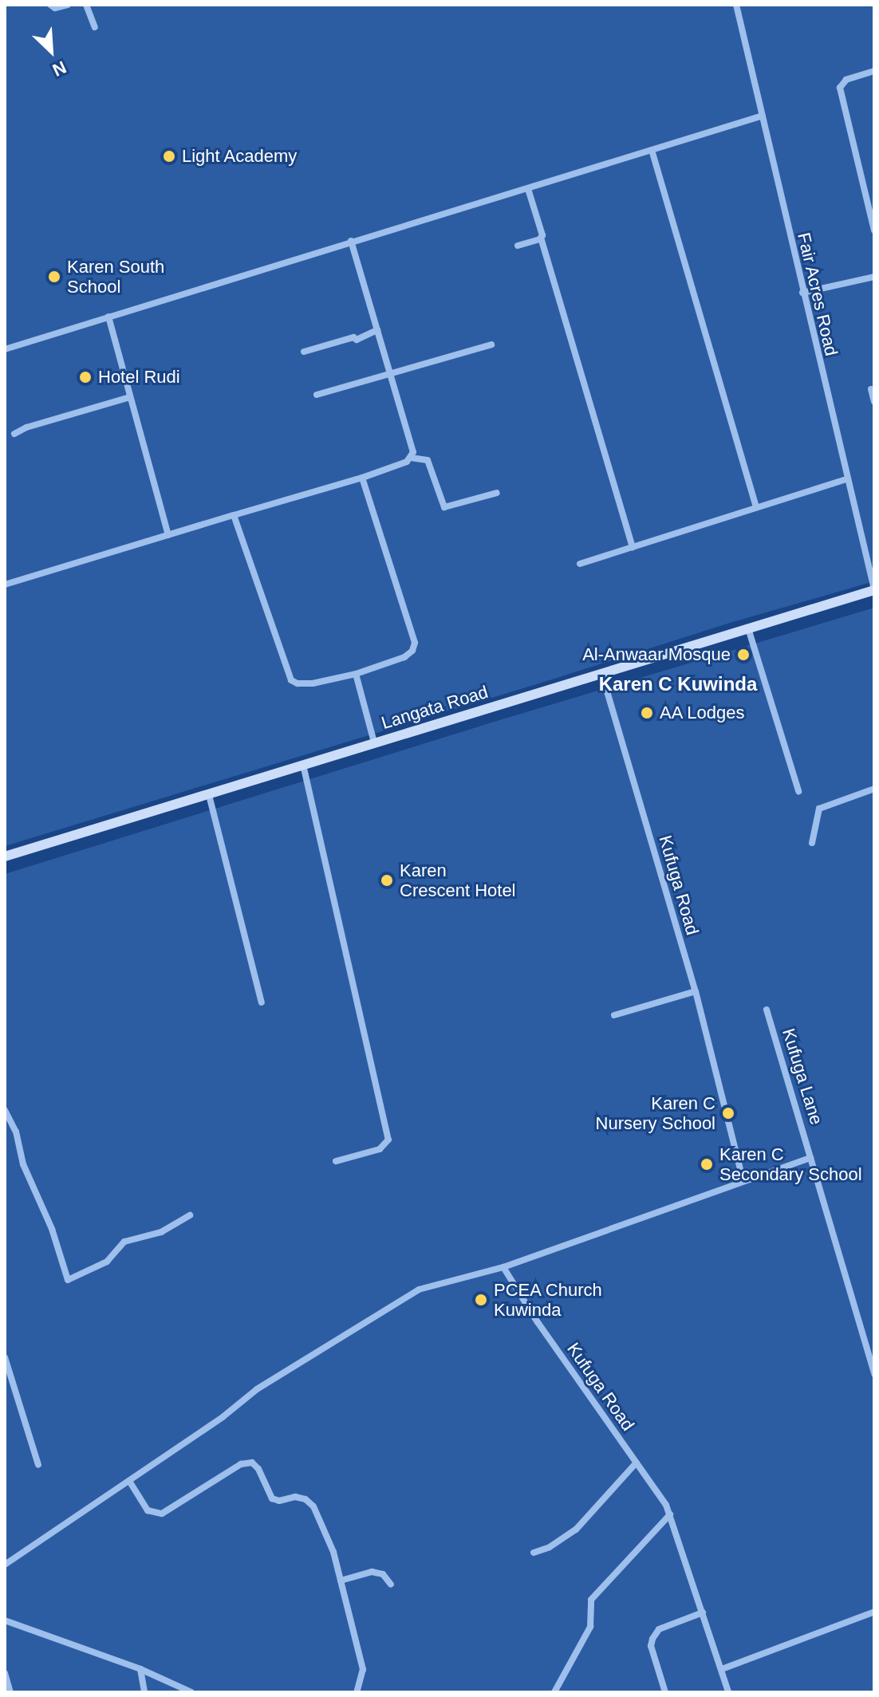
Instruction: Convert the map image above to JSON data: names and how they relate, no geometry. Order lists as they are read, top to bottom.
{
  "streets": {
    "main road": ["Langata Road"],
    "street": ["Fair Acres Road", "Kufuga Road", "Kufuga Lane"]
  },
  "crossings": [
    ["Fair Acres Road", "Langata Road"],
    ["Langata Road", "Kufuga Road"]
  ],
  "districts": ["Karen C Kuwinda"],
  "places": [
    "Light Academy",
    "Karen South School",
    "Hotel Rudi",
    "Al-Anwaar Mosque",
    "AA Lodges",
    "Karen Crescent Hotel",
    "Karen C Nursery School",
    "Karen C Secondary School",
    "PCEA Church Kuwinda"
  ],
  "north": "bottom right"
}
